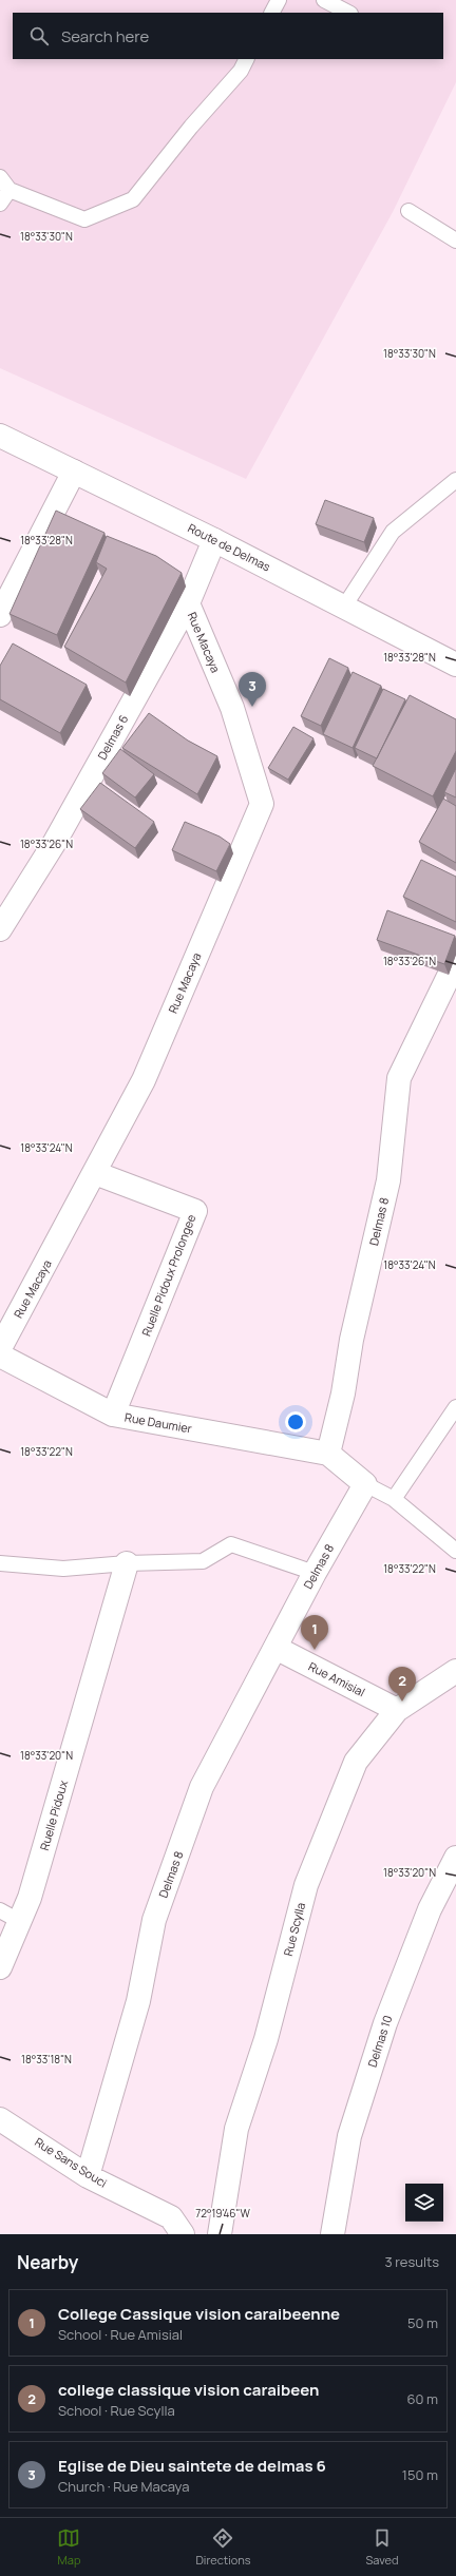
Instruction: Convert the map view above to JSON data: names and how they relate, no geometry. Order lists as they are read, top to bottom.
{
  "streets": {
    "street": [
      "Route de Delmas",
      "Rue Macaya",
      "Delmas 6",
      "Delmas 8",
      "Ruelle Pidoux Prolongee",
      "Rue Daumier",
      "Rue Amisial",
      "Ruelle Pidoux",
      "Rue Scylla",
      "Delmas 10",
      "Rue Sans Souci"
    ]
  },
  "crossings": [
    ["Route de Delmas", "Delmas 6"],
    ["Rue Macaya", "Delmas 6"],
    ["Rue Macaya", "Ruelle Pidoux Prolongee"],
    ["Delmas 8", "Rue Daumier"],
    ["Delmas 8", "Rue Amisial"],
    ["Delmas 8", "Rue Sans Souci"],
    ["Ruelle Pidoux Prolongee", "Rue Daumier"],
    ["Rue Amisial", "Rue Scylla"]
  ],
  "page": {
    "search": "Search here",
    "pins": ["3", "1", "2"],
    "heading": ["Nearby", "3 results"],
    "list": [
      {
        "mark": "1",
        "name": "College Cassique vision caraibeenne",
        "note": "School · Rue Amisial",
        "value": "50 m"
      },
      {
        "mark": "2",
        "name": "college classique vision caraibeen",
        "note": "School · Rue Scylla",
        "value": "60 m"
      },
      {
        "mark": "3",
        "name": "Eglise de Dieu saintete de delmas 6",
        "note": "Church · Rue Macaya",
        "value": "150 m"
      }
    ],
    "nav": ["Map", "Directions", "Saved"]
  },
  "coordinates": [
    "18°33'30\"N",
    "18°33'28\"N",
    "18°33'26\"N",
    "18°33'24\"N",
    "18°33'22\"N",
    "18°33'20\"N",
    "18°33'18\"N",
    "72°19'46\"W"
  ]
}
